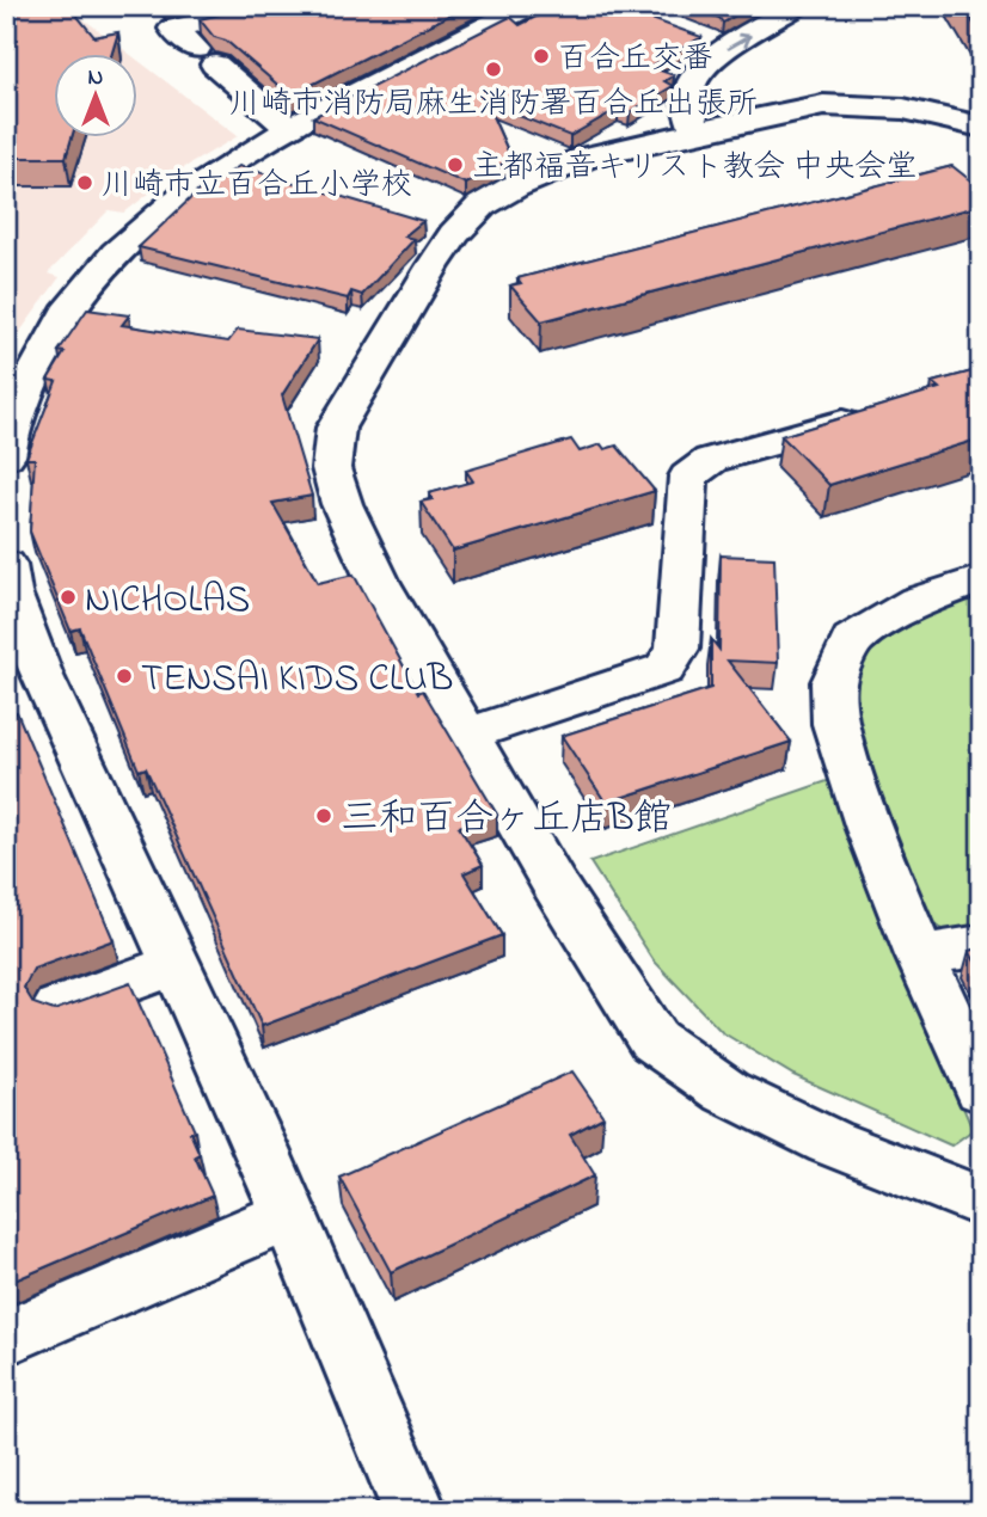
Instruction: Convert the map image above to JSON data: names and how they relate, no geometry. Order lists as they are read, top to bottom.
{
  "places": [
    "百合丘交番",
    "川崎市消防局麻生消防署百合丘出張所",
    "主都福音キリスト教会 中央会堂",
    "川崎市立百合丘小学校",
    "NICHOLAS",
    "TENSAI KIDS CLUB",
    "三和百合ヶ丘店B館"
  ],
  "north": "top"
}
